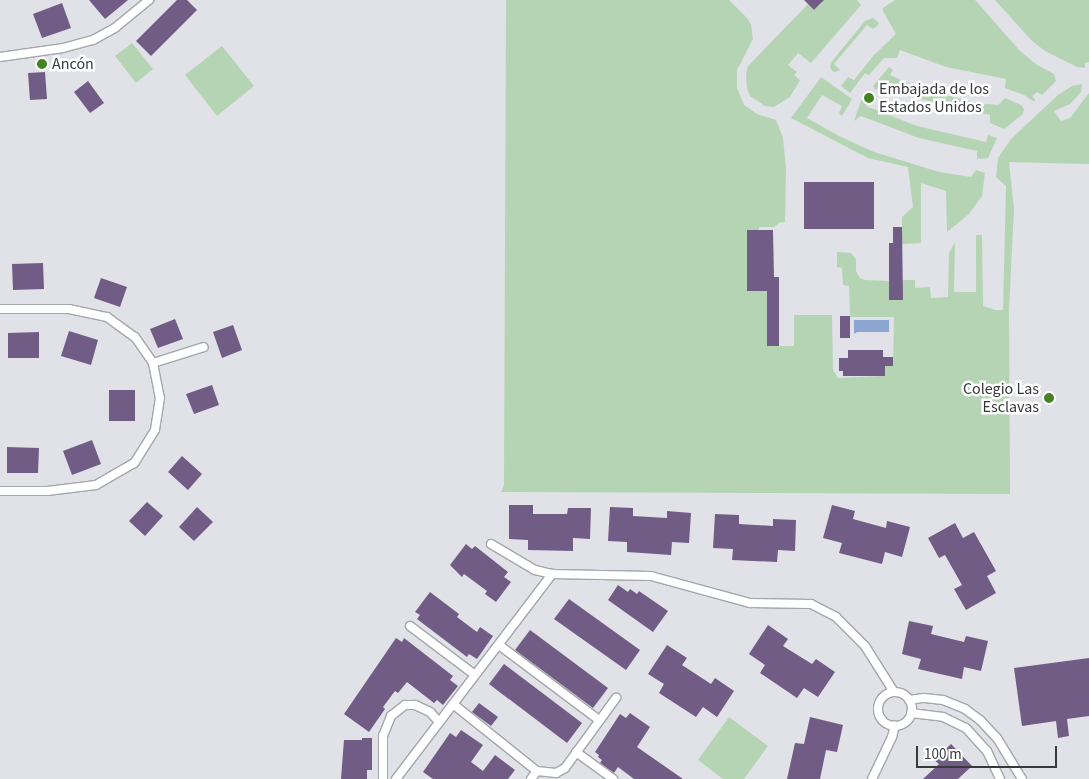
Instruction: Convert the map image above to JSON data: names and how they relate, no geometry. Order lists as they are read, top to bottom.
{
  "places": ["Ancón", "Embajada de los Estados Unidos", "Colegio Las Esclavas"],
  "scale_bar": "100 m"
}
